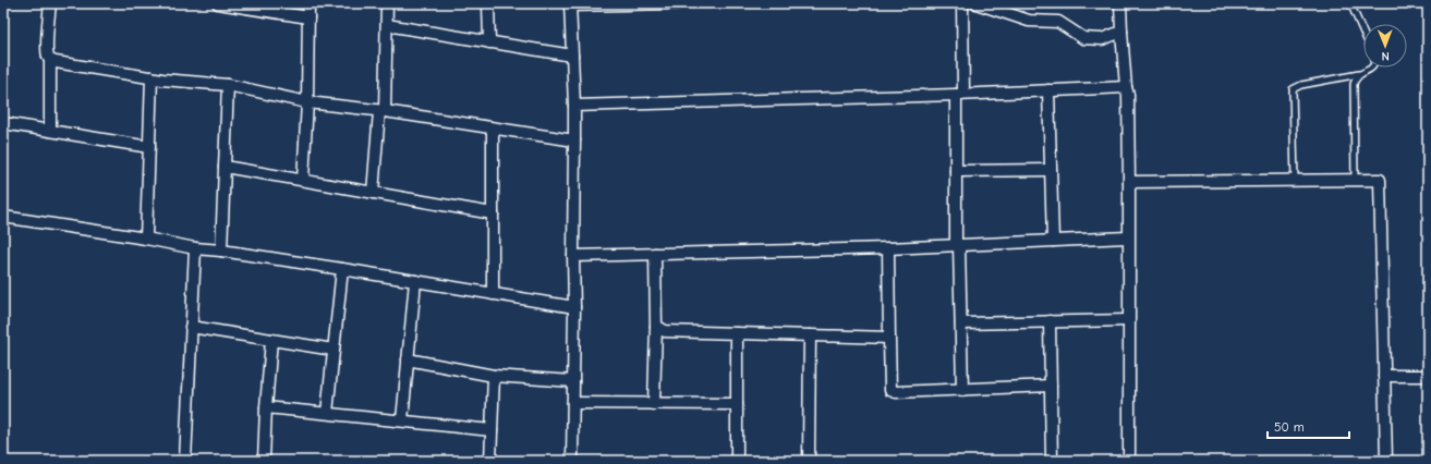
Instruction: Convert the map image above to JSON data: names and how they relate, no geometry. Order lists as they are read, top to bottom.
{
  "scale_bar": "50 m",
  "north": "bottom"
}
